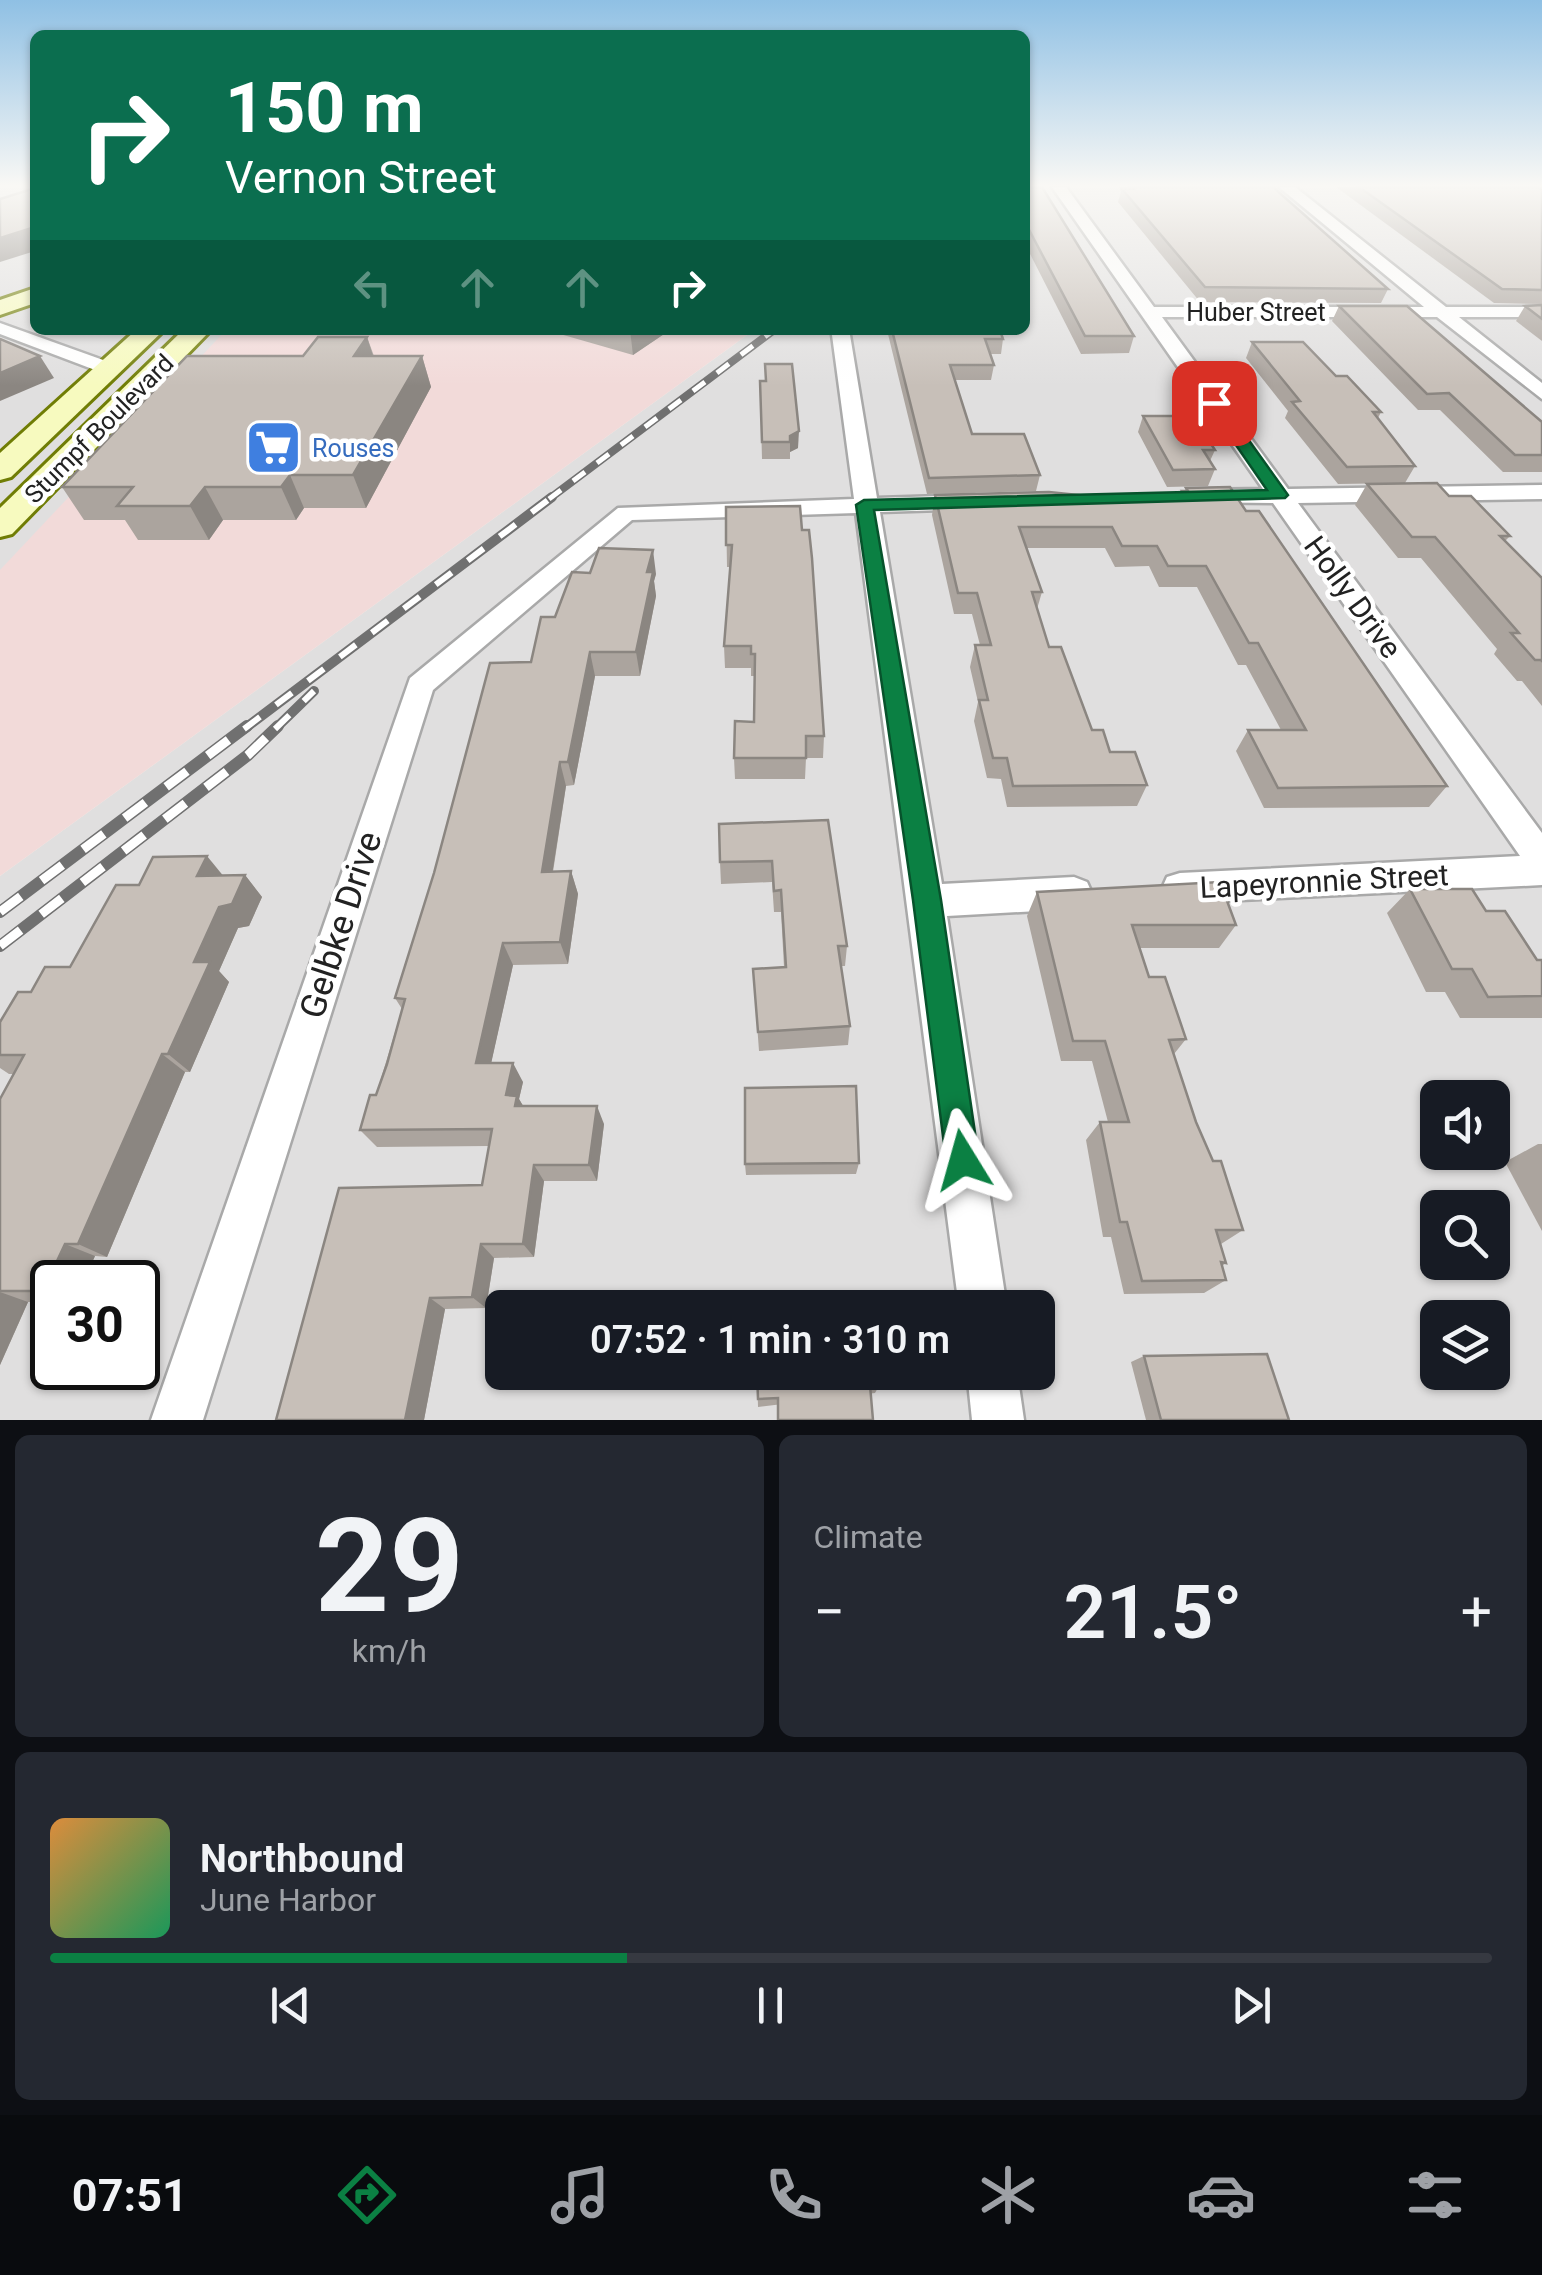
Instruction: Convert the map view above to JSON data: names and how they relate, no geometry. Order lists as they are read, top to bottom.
{
  "streets": {
    "main road": ["Stumpf Boulevard"],
    "street": [
      "Huber Street",
      "Holly Drive",
      "Lapeyronnie Street",
      "Gelbke Drive"
    ]
  },
  "crossings": [
    ["Huber Street", "Holly Drive"]
  ],
  "places": {
    "supermarket": ["Rouses"]
  },
  "page": {
    "turn": ["150 m", "Vernon Street"],
    "limit": "30",
    "trip": "07:52 · 1 min · 310 m",
    "tile": [
      ["29", "km/h"],
      "Climate"
    ],
    "heat": ["−", "21.5°", "+"],
    "song": ["Northbound", "June Harbor"],
    "tabs": "07:51"
  }
}
